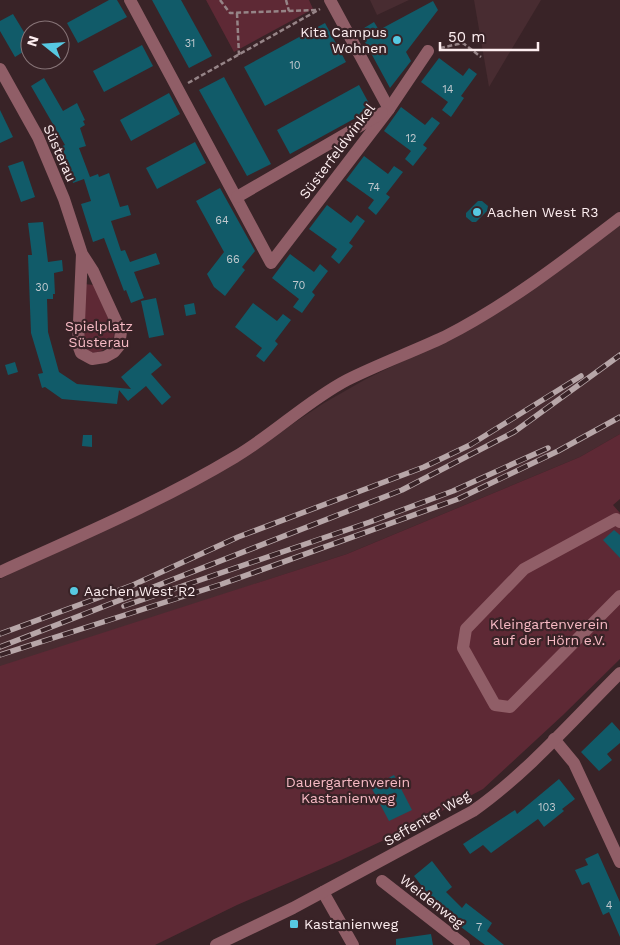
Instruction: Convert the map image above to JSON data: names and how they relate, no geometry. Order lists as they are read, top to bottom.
{
  "streets": {
    "street": [
      "Süsterfeldwinkel",
      "Süsterau",
      "Seffenter Weg",
      "Weidenweg"
    ]
  },
  "parks": ["Spielplatz Süsterau", "Kleingartenverein auf der Hörn e.V.", "Dauergartenverein Kastanienweg"],
  "places": {
    "other": ["Kita Campus Wohnen", "Aachen West R3", "Aachen West R2"],
    "transit": ["Kastanienweg"]
  },
  "house_numbers": [
    "31",
    "10",
    "14",
    "12",
    "74",
    "64",
    "66",
    "70",
    "30",
    "103",
    "4",
    "7"
  ],
  "scale_bar": "50 m",
  "north": "left"
}
